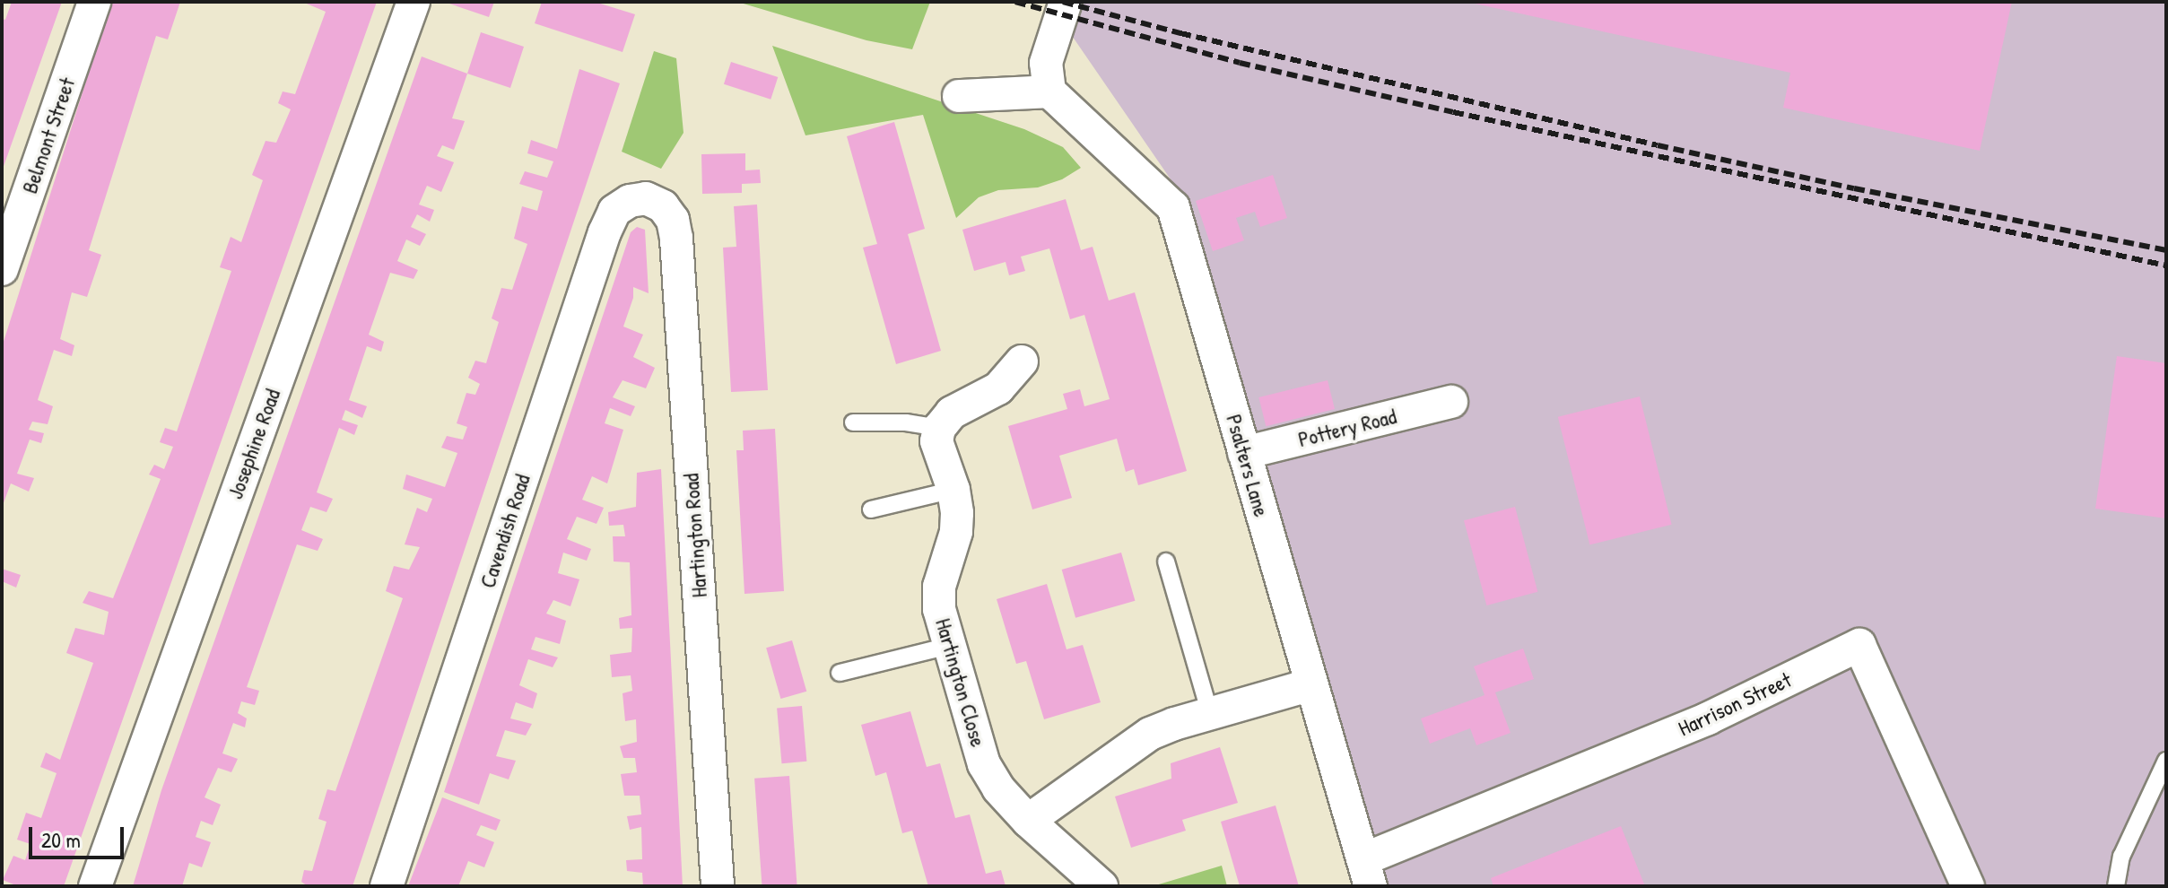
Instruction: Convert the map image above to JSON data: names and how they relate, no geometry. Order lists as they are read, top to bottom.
{
  "streets": {
    "street": [
      "Belmont Street",
      "Pottery Road",
      "Josephine Road",
      "Psalters Lane",
      "Cavendish Road",
      "Hartington Road",
      "Hartington Close",
      "Harrison Street"
    ]
  },
  "crossings": [
    ["Pottery Road", "Psalters Lane"],
    ["Psalters Lane", "Harrison Street"],
    ["Cavendish Road", "Hartington Road"]
  ],
  "scale_bar": "20 m"
}
